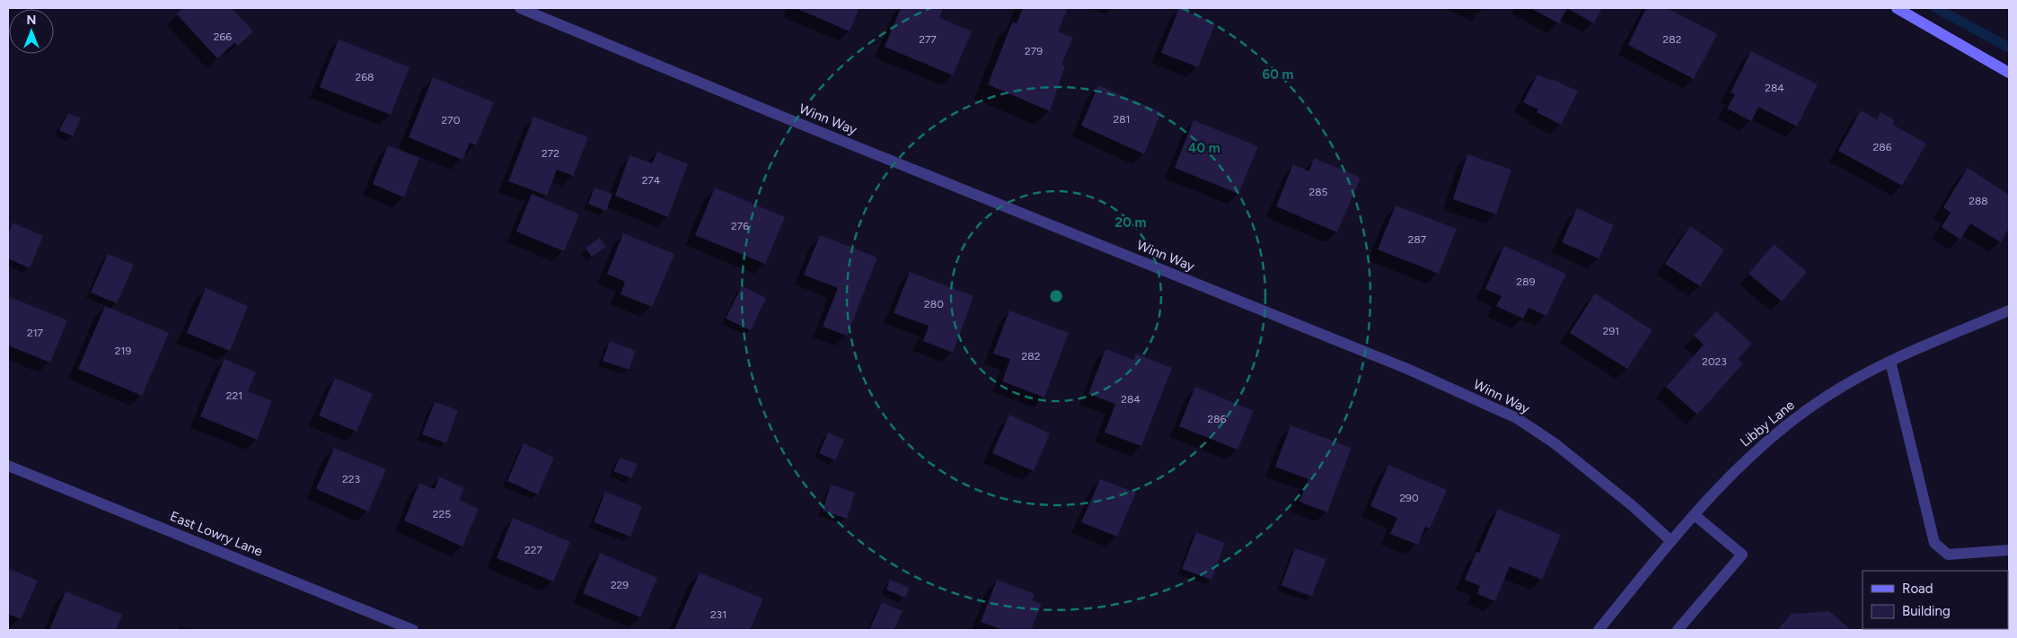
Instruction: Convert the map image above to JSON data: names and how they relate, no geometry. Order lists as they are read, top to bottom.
{
  "streets": {
    "street": ["Winn Way", "Libby Lane", "East Lowry Lane"]
  },
  "crossings": [
    ["Winn Way", "Libby Lane"]
  ],
  "house_numbers": [
    "266",
    "277",
    "282",
    "279",
    "268",
    "284",
    "281",
    "270",
    "286",
    "272",
    "274",
    "285",
    "288",
    "276",
    "287",
    "289",
    "280",
    "291",
    "217",
    "219",
    "282",
    "2023",
    "221",
    "284",
    "286",
    "223",
    "290",
    "225",
    "227",
    "229",
    "231"
  ],
  "legend": ["Road", "Building"],
  "north": "top",
  "rings": ["60 m", "40 m", "20 m"]
}
